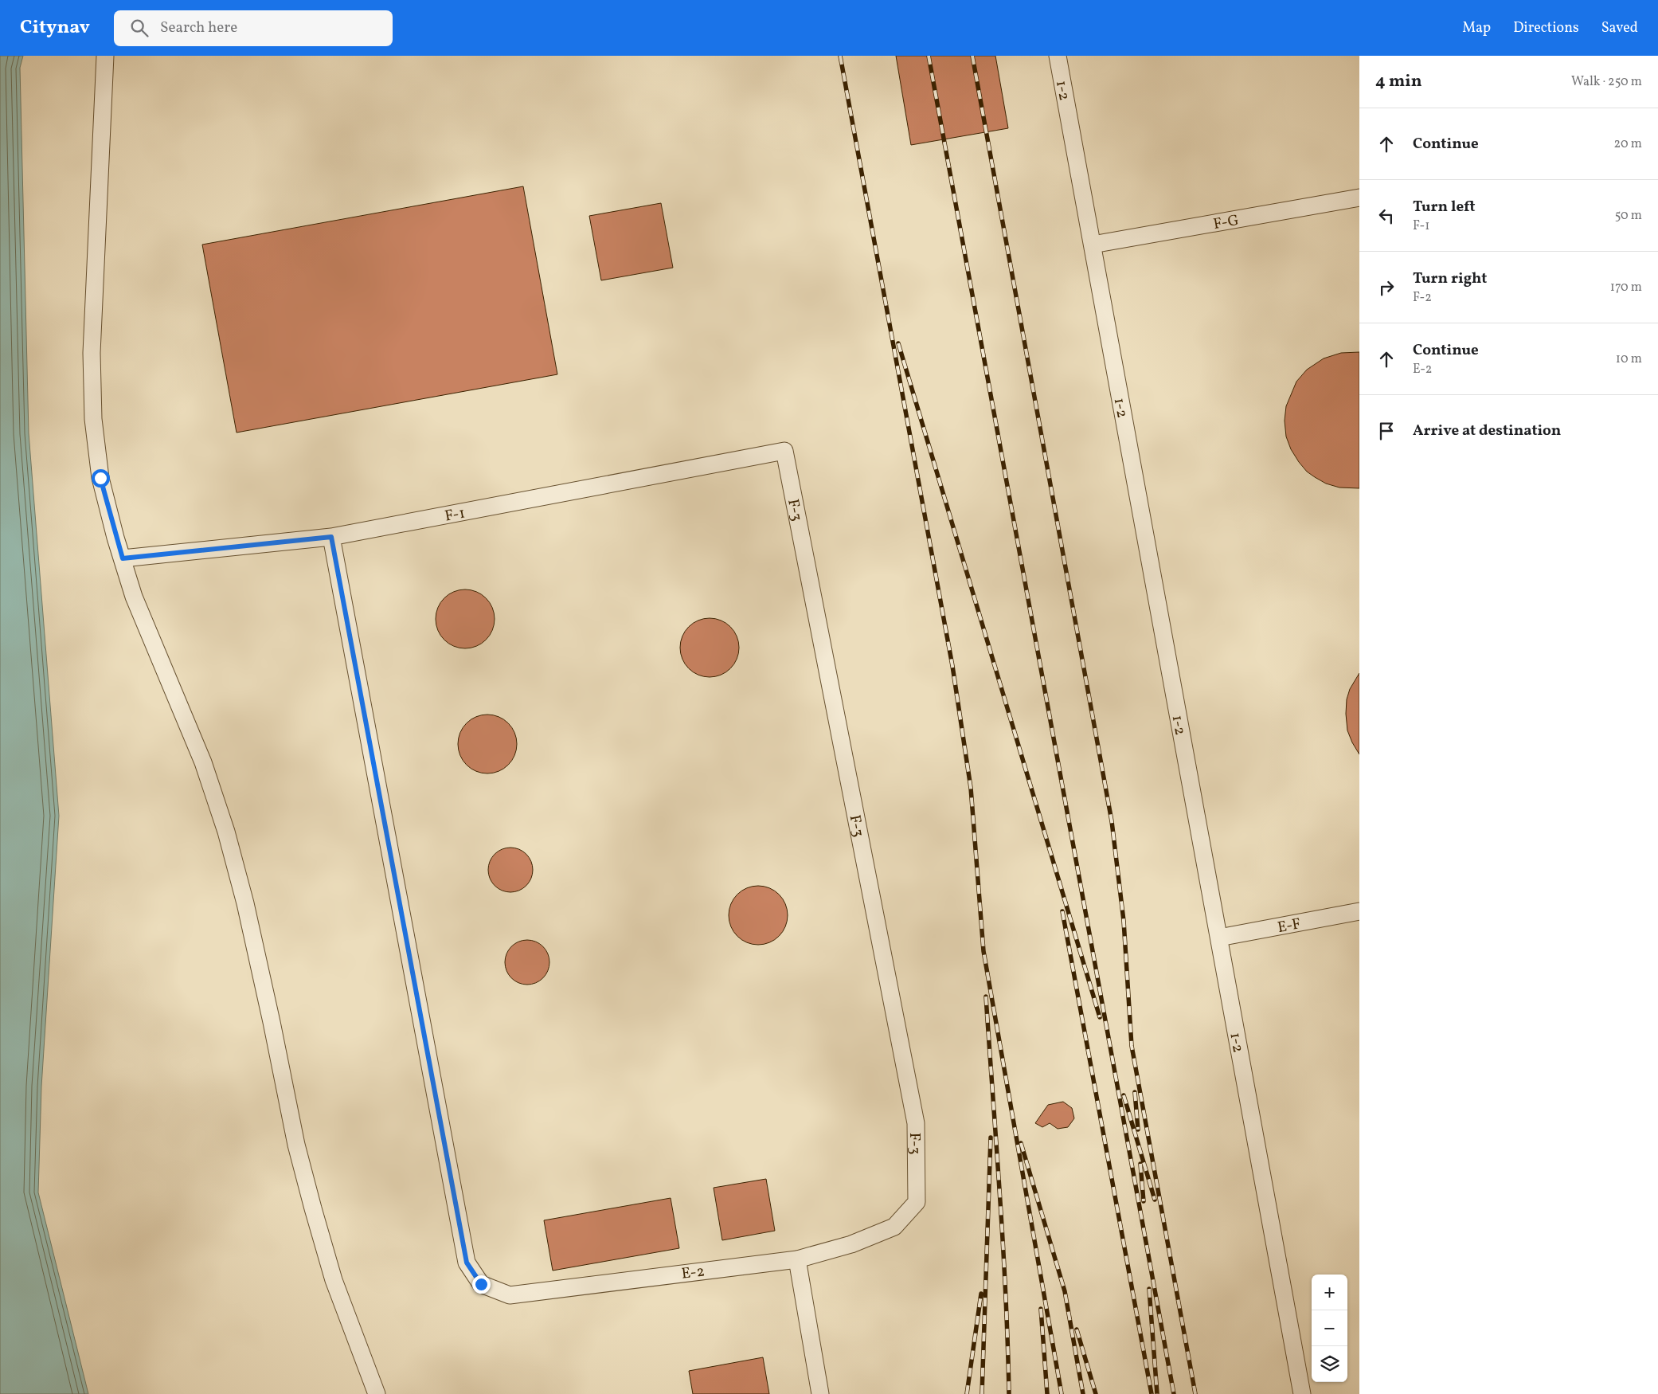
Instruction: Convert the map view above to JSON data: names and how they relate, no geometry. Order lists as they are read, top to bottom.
{
  "streets": {
    "lane": [
      "1-2",
      "F-G",
      "F-3",
      "F-1",
      "E-F",
      "E-2"
    ]
  },
  "crossings": [
    ["1-2", "F-G"],
    ["1-2", "E-F"],
    ["F-3", "F-1"],
    ["F-3", "E-2"],
    ["F-1", "E-2"]
  ],
  "page": {
    "header": "Citynav",
    "search": "Search here",
    "nav": ["Map", "Directions", "Saved"],
    "heading": ["4 min", "Walk · 250 m"],
    "list": [
      ["Continue", "20 m"],
      ["Turn left", "F-1", "50 m"],
      ["Turn right", "F-2", "170 m"],
      ["Continue", "E-2", "10 m"],
      "Arrive at destination"
    ],
    "map_buttons": ["+", "−"]
  }
}
